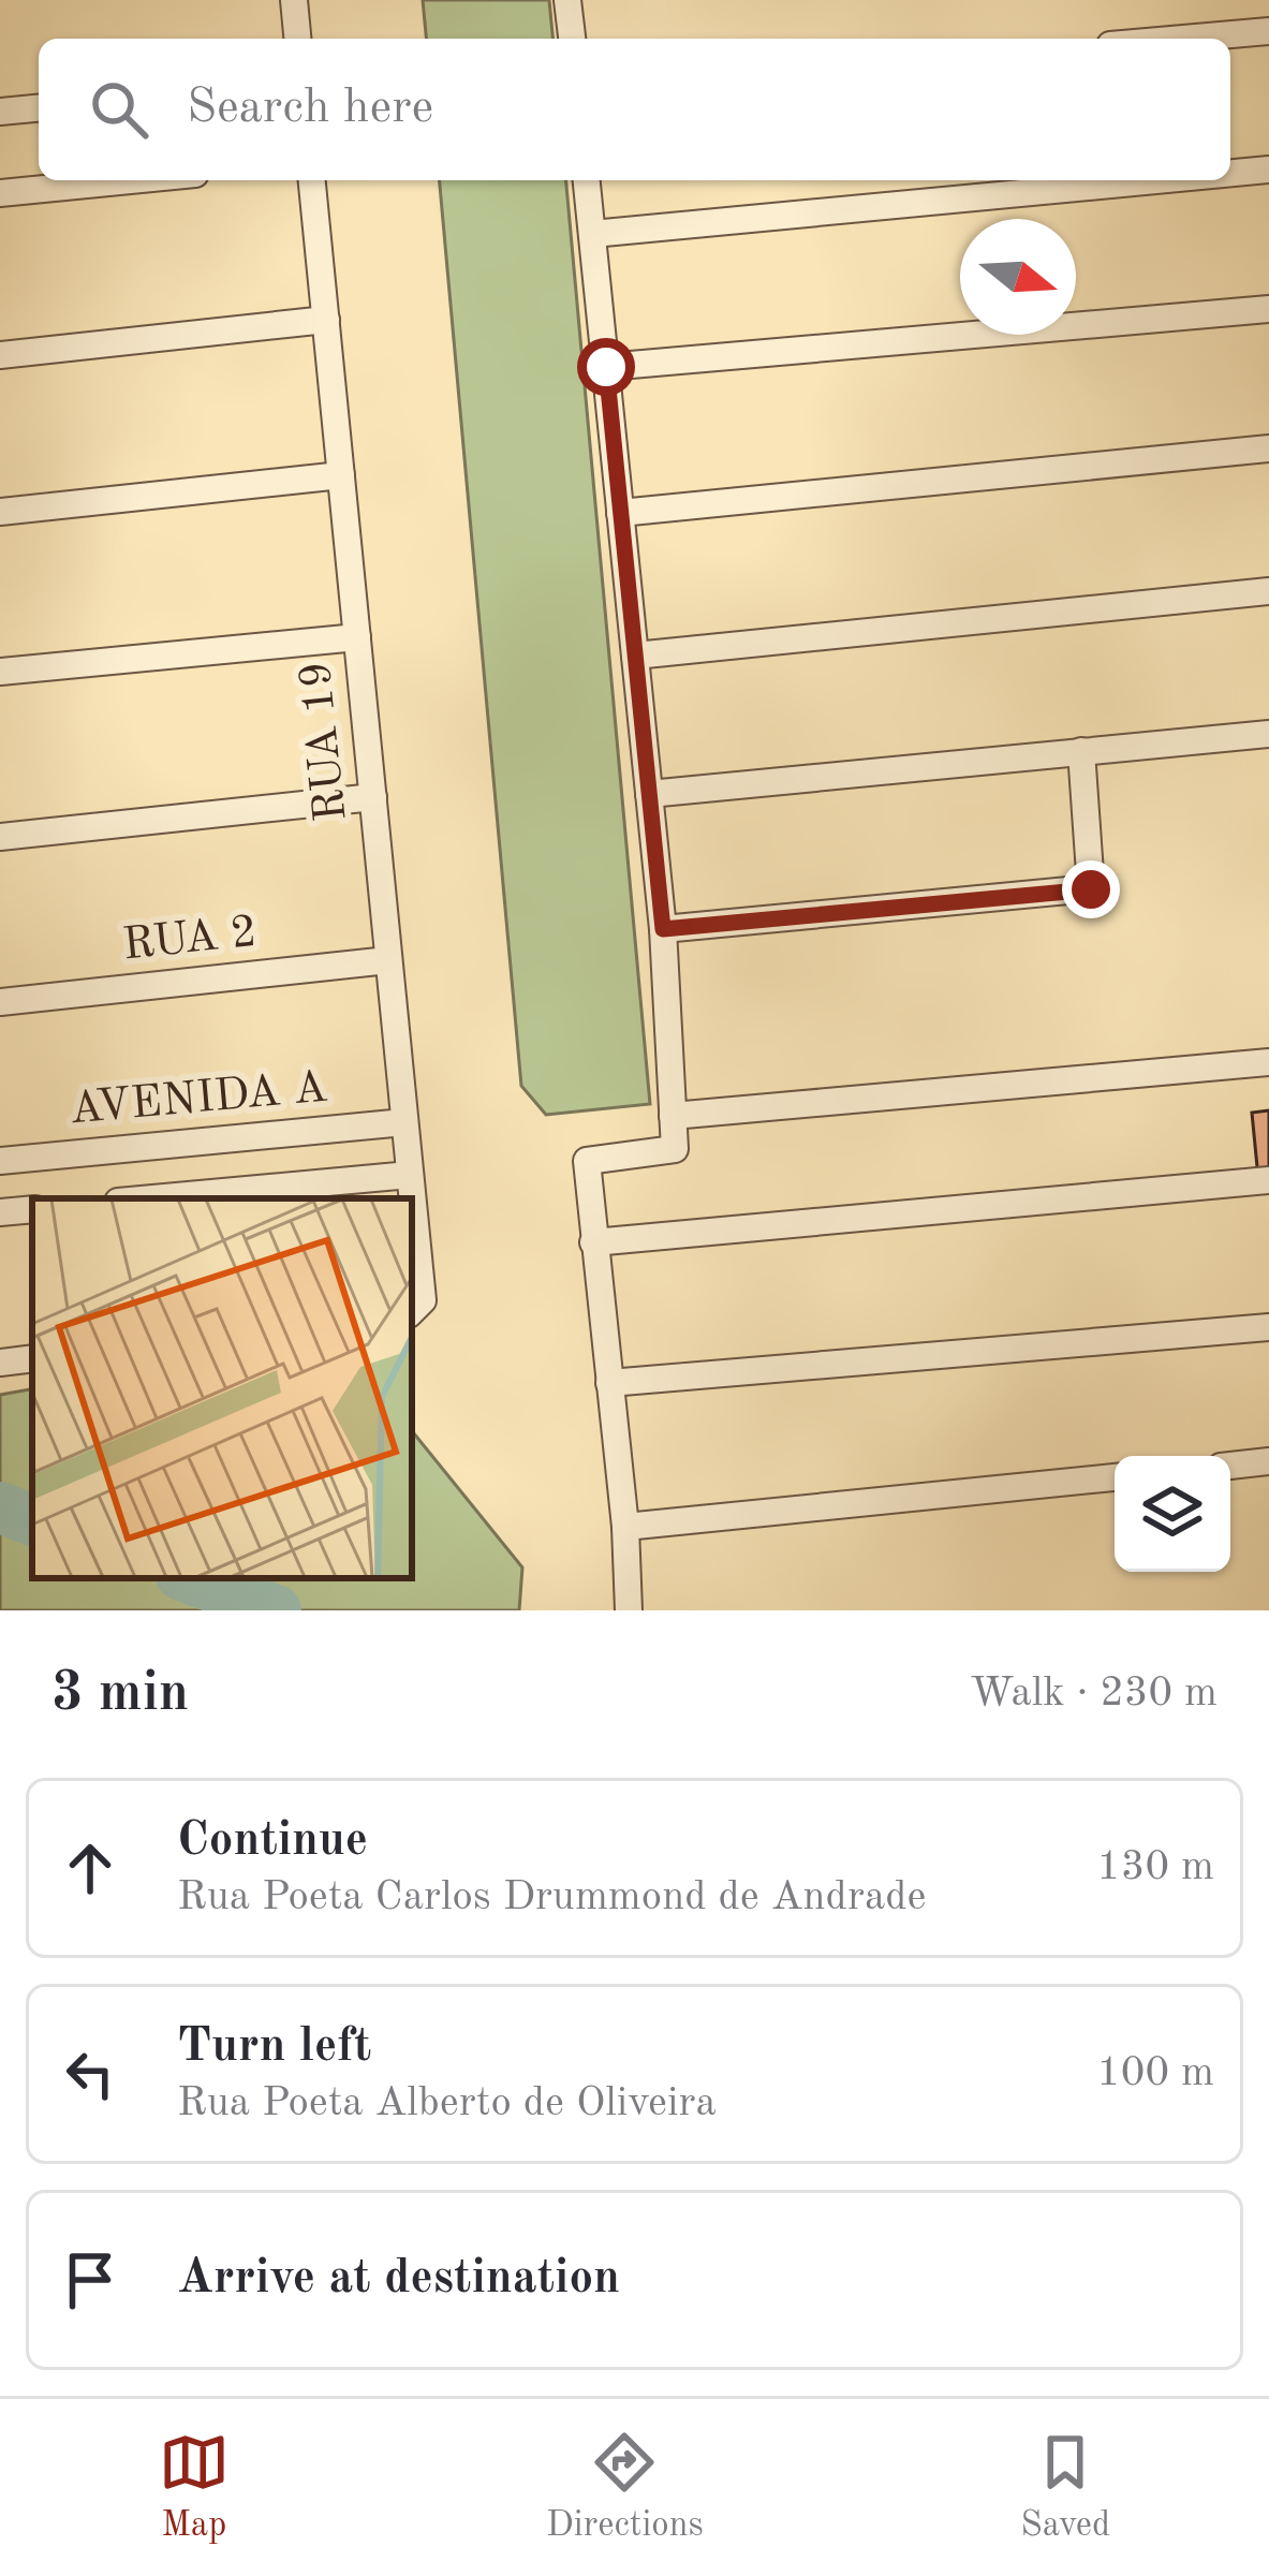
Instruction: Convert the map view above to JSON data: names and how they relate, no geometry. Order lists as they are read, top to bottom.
{
  "streets": {
    "street": ["RUA 19", "RUA 2", "AVENIDA A"]
  },
  "crossings": [
    ["RUA 19", "RUA 2"],
    ["RUA 19", "AVENIDA A"]
  ],
  "north": "right",
  "page": {
    "search": "Search here",
    "heading": ["3 min", "Walk · 230 m"],
    "list": [
      ["Continue", "Rua Poeta Carlos Drummond de Andrade", "130 m"],
      ["Turn left", "Rua Poeta Alberto de Oliveira", "100 m"],
      "Arrive at destination"
    ],
    "nav": ["Map", "Directions", "Saved"]
  }
}
